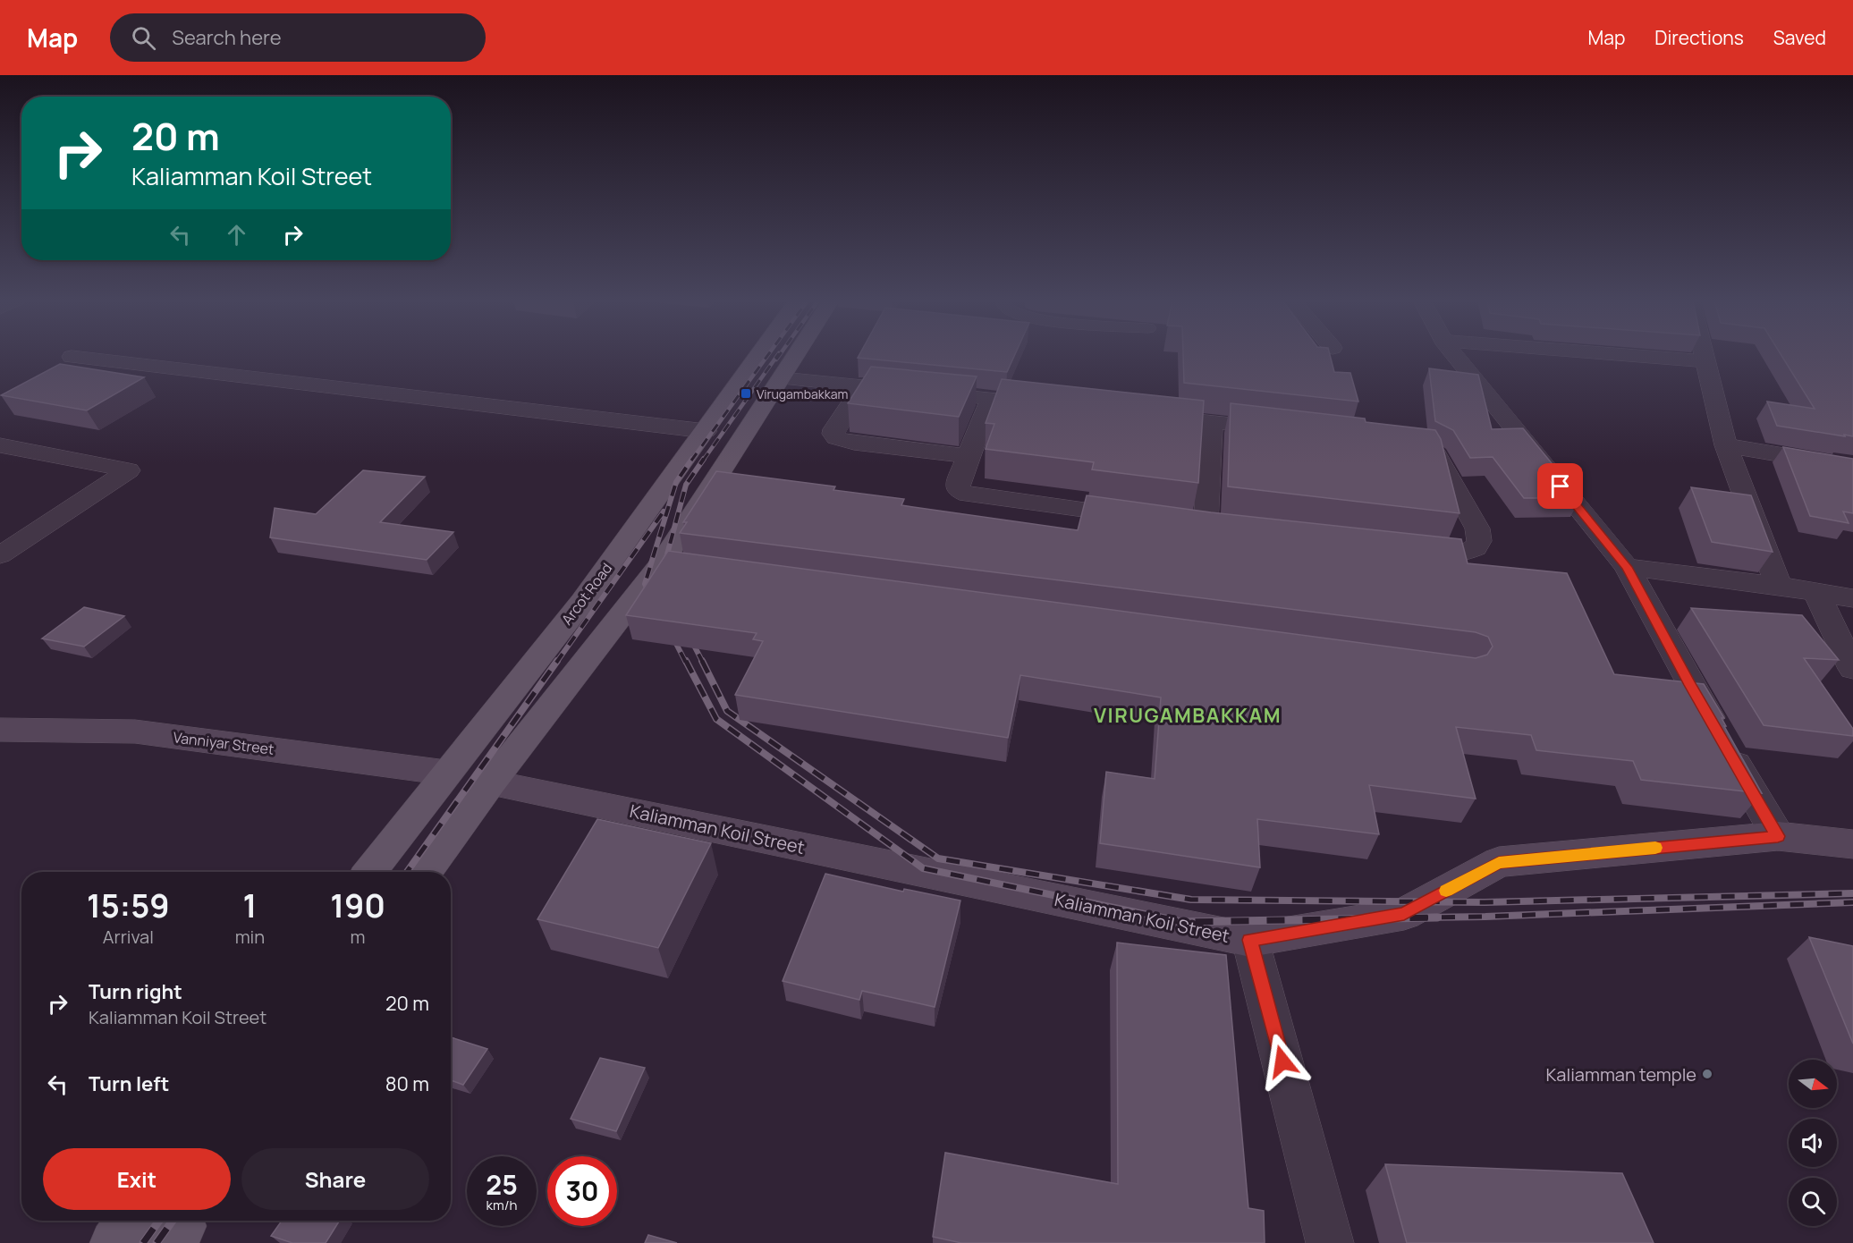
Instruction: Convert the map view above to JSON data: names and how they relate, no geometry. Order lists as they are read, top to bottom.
{
  "streets": {
    "main road": ["Arcot Road"],
    "street": ["Vanniyar Street", "Kaliamman Koil Street"]
  },
  "crossings": [
    ["Arcot Road", "Vanniyar Street"]
  ],
  "districts": ["VIRUGAMBAKKAM"],
  "places": {
    "transit": ["Virugambakkam"],
    "other": ["Kaliamman temple"]
  },
  "north": "right",
  "page": {
    "header": "Map",
    "search": "Search here",
    "nav": ["Map", "Directions", "Saved"],
    "turn": ["20 m", "Kaliamman Koil Street"],
    "eta": [
      "15:59",
      "Arrival",
      "1",
      "min",
      "190",
      "m"
    ],
    "list": [
      {
        "name": "Turn right",
        "note": "Kaliamman Koil Street",
        "value": "20 m"
      },
      {
        "name": "Turn left",
        "value": "80 m"
      }
    ],
    "buttons": ["Exit", "Share"],
    "speed": "25 km/h",
    "limit": "30"
  }
}
